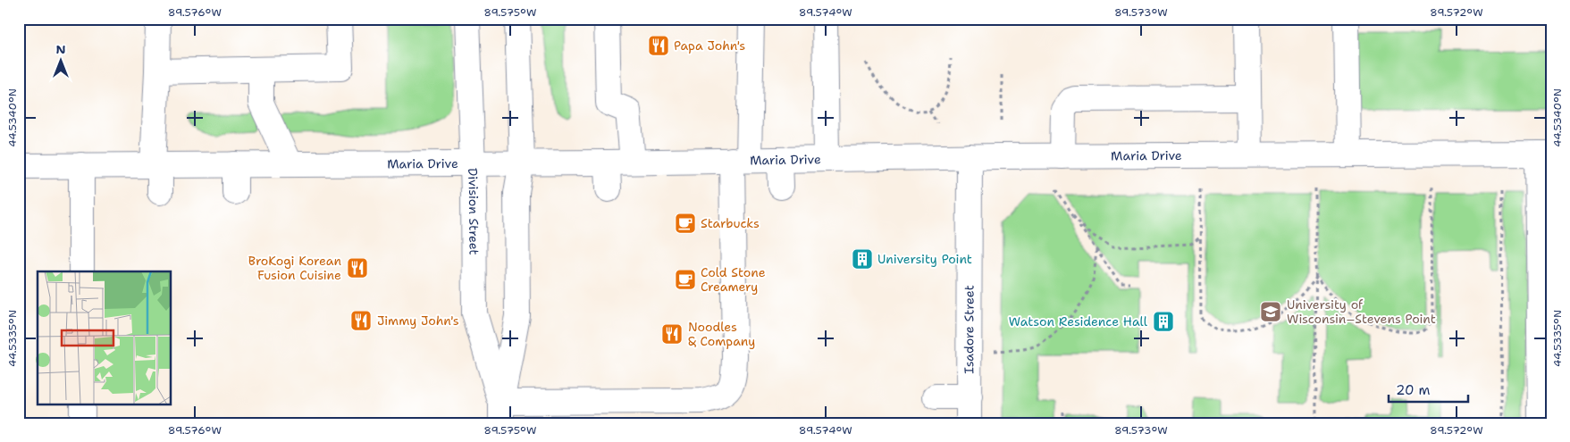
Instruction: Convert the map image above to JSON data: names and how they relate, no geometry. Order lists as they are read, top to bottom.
{
  "streets": {
    "street": ["Maria Drive", "Division Street", "Isadore Street"]
  },
  "crossings": [
    ["Maria Drive", "Division Street"],
    ["Maria Drive", "Isadore Street"]
  ],
  "places": {
    "restaurant": [
      "Papa John's",
      "BroKogi Korean Fusion Cuisine",
      "Jimmy John's",
      "Noodles & Company"
    ],
    "cafe": ["Starbucks", "Cold Stone Creamery"],
    "building": ["University Point", "Watson Residence Hall"],
    "school or university": ["University of Wisconsin–Stevens Point"]
  },
  "scale_bar": "20 m",
  "north": "top",
  "coordinates": [
    "89.576°W",
    "89.575°W",
    "89.574°W",
    "89.573°W",
    "89.572°W",
    "44.5340°N",
    "44.5335°N"
  ]
}
